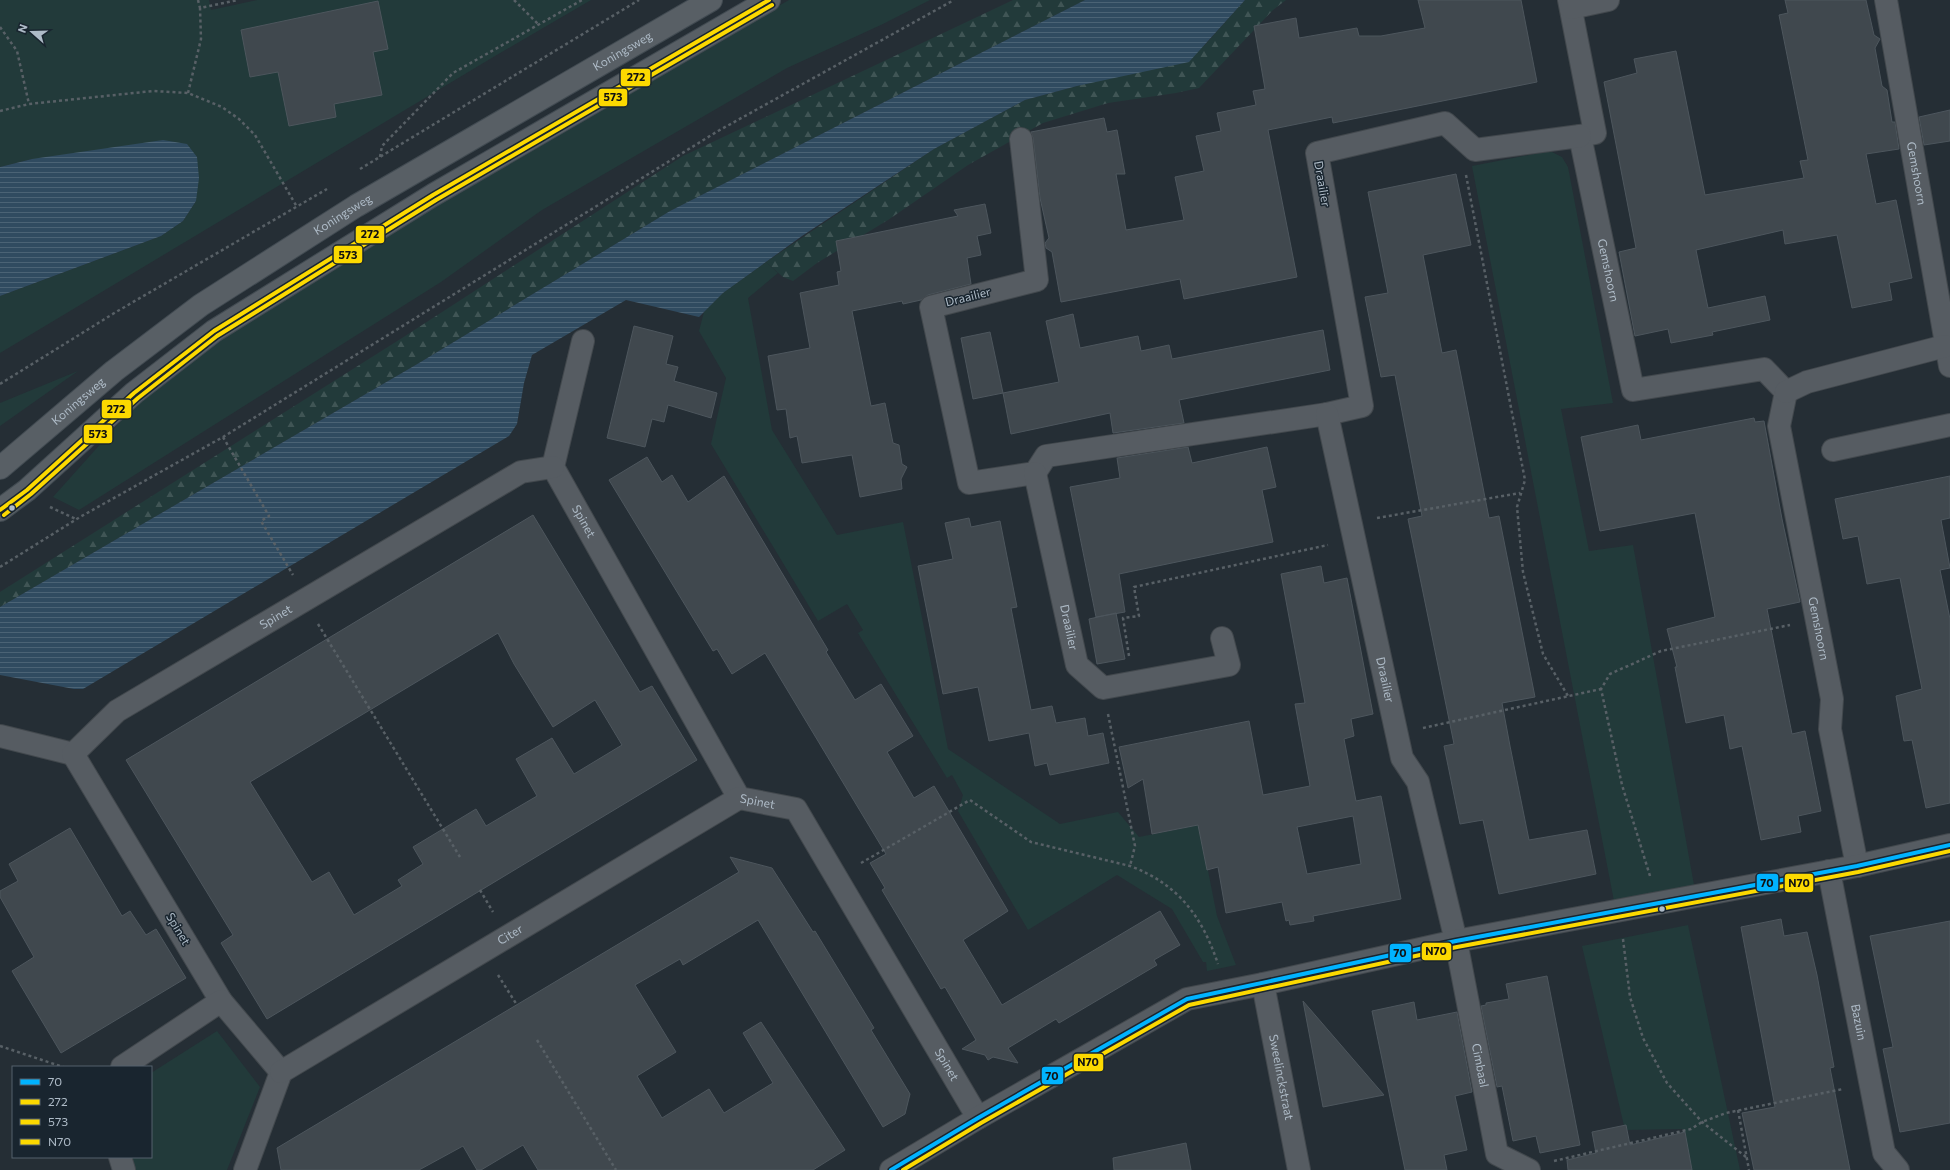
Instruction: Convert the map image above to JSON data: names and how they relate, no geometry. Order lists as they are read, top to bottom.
{
  "streets": {
    "main road": ["Koningsweg"],
    "street": [
      "Gemshoorn",
      "Draailier",
      "Spinet",
      "Citer",
      "Bazuin",
      "Cimbaal",
      "Sweelinckstraat"
    ]
  },
  "crossings": [
    ["Gemshoorn", "Draailier"],
    ["Draailier", "Cimbaal"],
    ["Spinet", "Citer"]
  ],
  "lines": [
    "transit line 272",
    "transit line 573",
    "transit line 70",
    "transit line N70"
  ],
  "legend": [
    "70",
    "272",
    "573",
    "N70"
  ],
  "north": "left"
}
